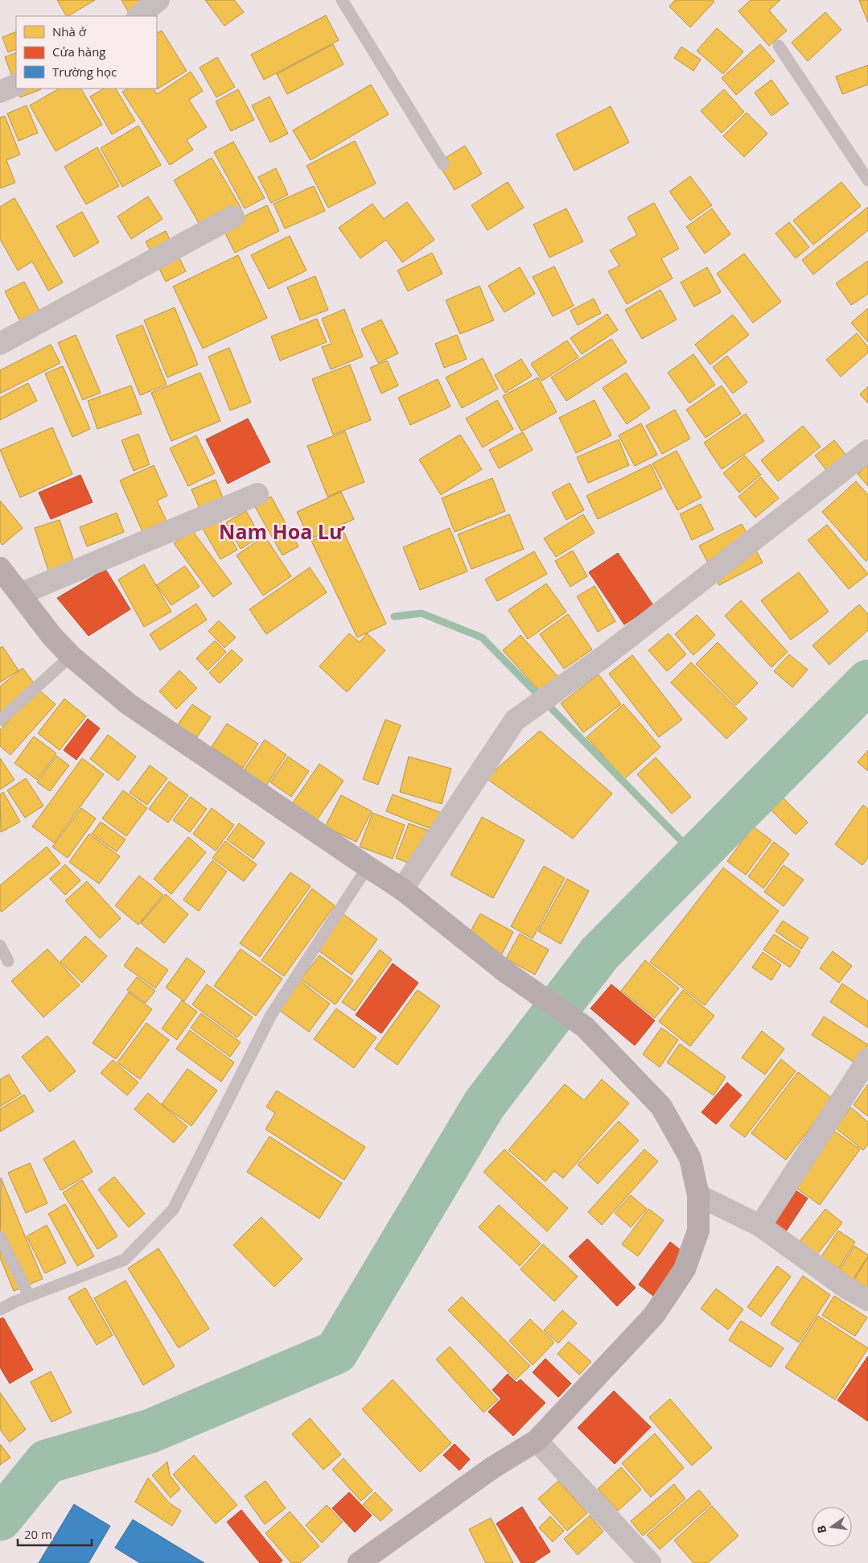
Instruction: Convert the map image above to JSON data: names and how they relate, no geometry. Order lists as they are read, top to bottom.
{
  "districts": ["Nam Hoa Lư"],
  "legend": ["Nhà ở", "Cửa hàng", "Trường học"],
  "scale_bar": "20 m",
  "north": "left"
}
